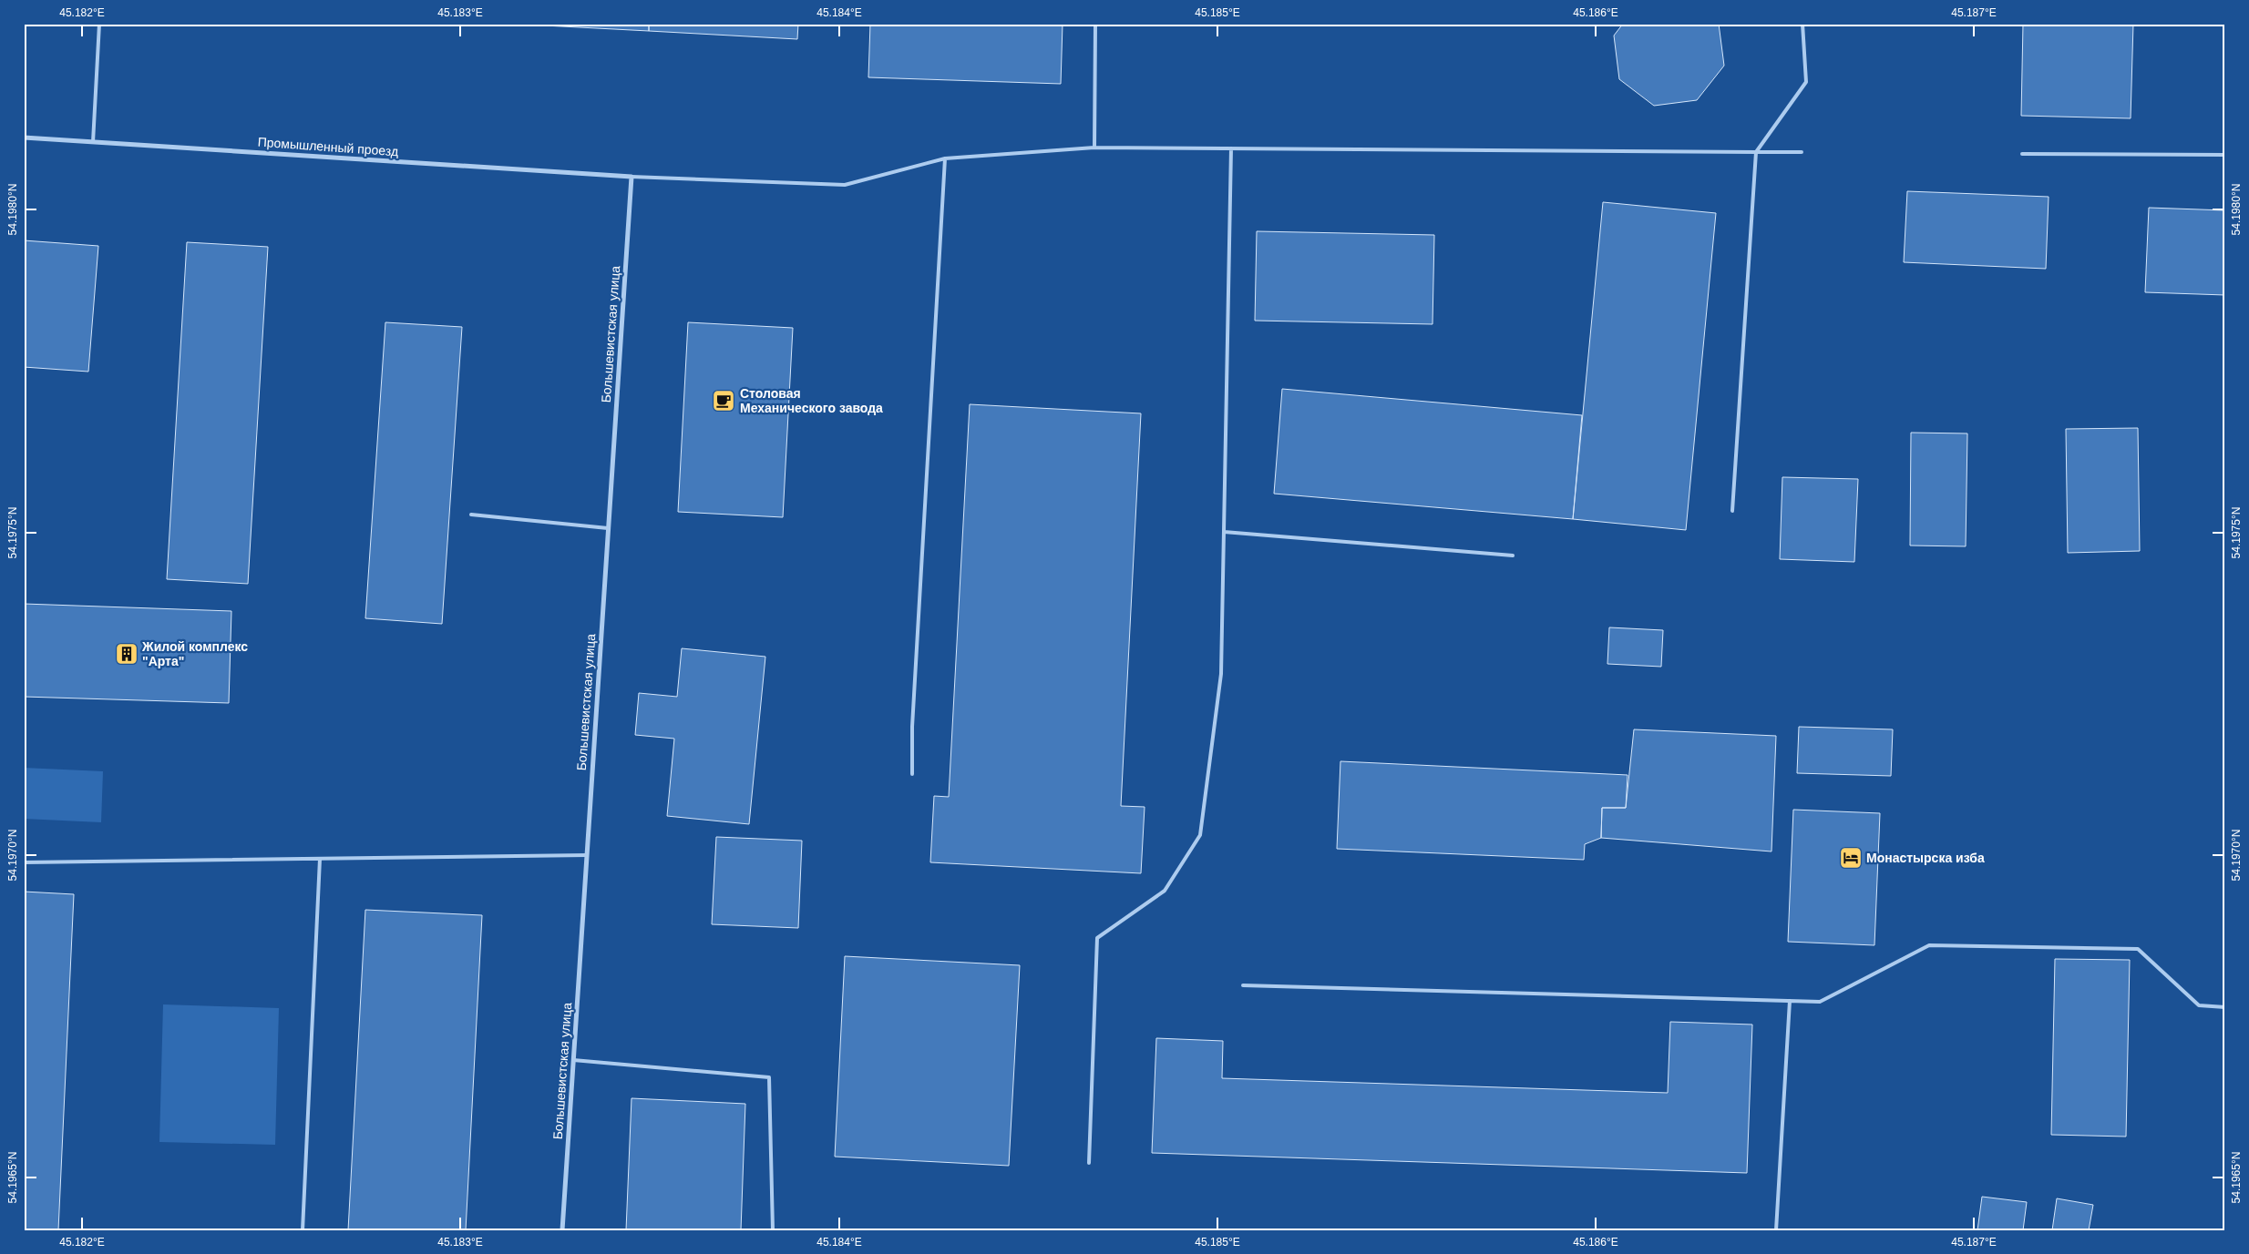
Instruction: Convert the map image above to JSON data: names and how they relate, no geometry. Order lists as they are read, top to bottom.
{
  "streets": {
    "street": ["Промышленный проезд", "Большевистская улица"]
  },
  "crossings": [
    ["Промышленный проезд", "Большевистская улица"]
  ],
  "places": {
    "cafe": ["Столовая Механического завода"],
    "building": ["Жилой комплекс \"Арта\""],
    "hotel": ["Монастырска изба"]
  },
  "coordinates": [
    "45.182°E",
    "45.183°E",
    "45.184°E",
    "45.185°E",
    "45.186°E",
    "45.187°E",
    "54.1980°N",
    "54.1975°N",
    "54.1970°N",
    "54.1965°N"
  ]
}
